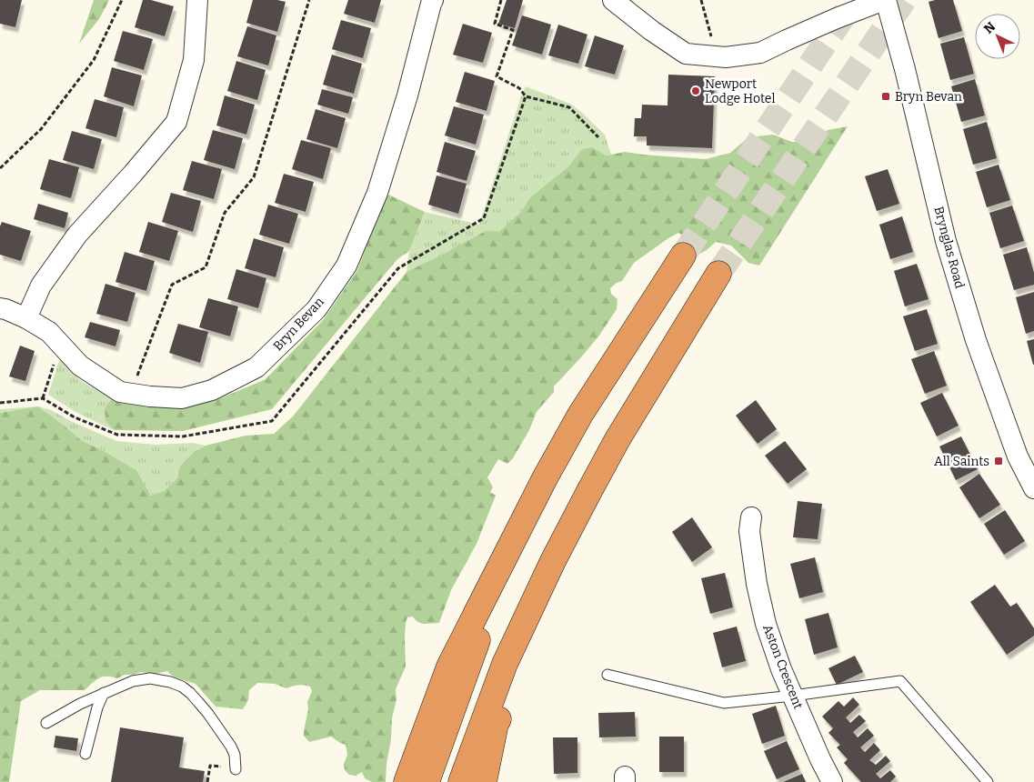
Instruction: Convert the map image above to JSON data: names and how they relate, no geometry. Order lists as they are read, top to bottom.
{
  "streets": {
    "street": ["Brynglas Road", "Bryn Bevan", "Aston Crescent"]
  },
  "places": {
    "other": ["Newport Lodge Hotel"],
    "transit": ["Bryn Bevan", "All Saints"]
  },
  "north": "top left"
}
